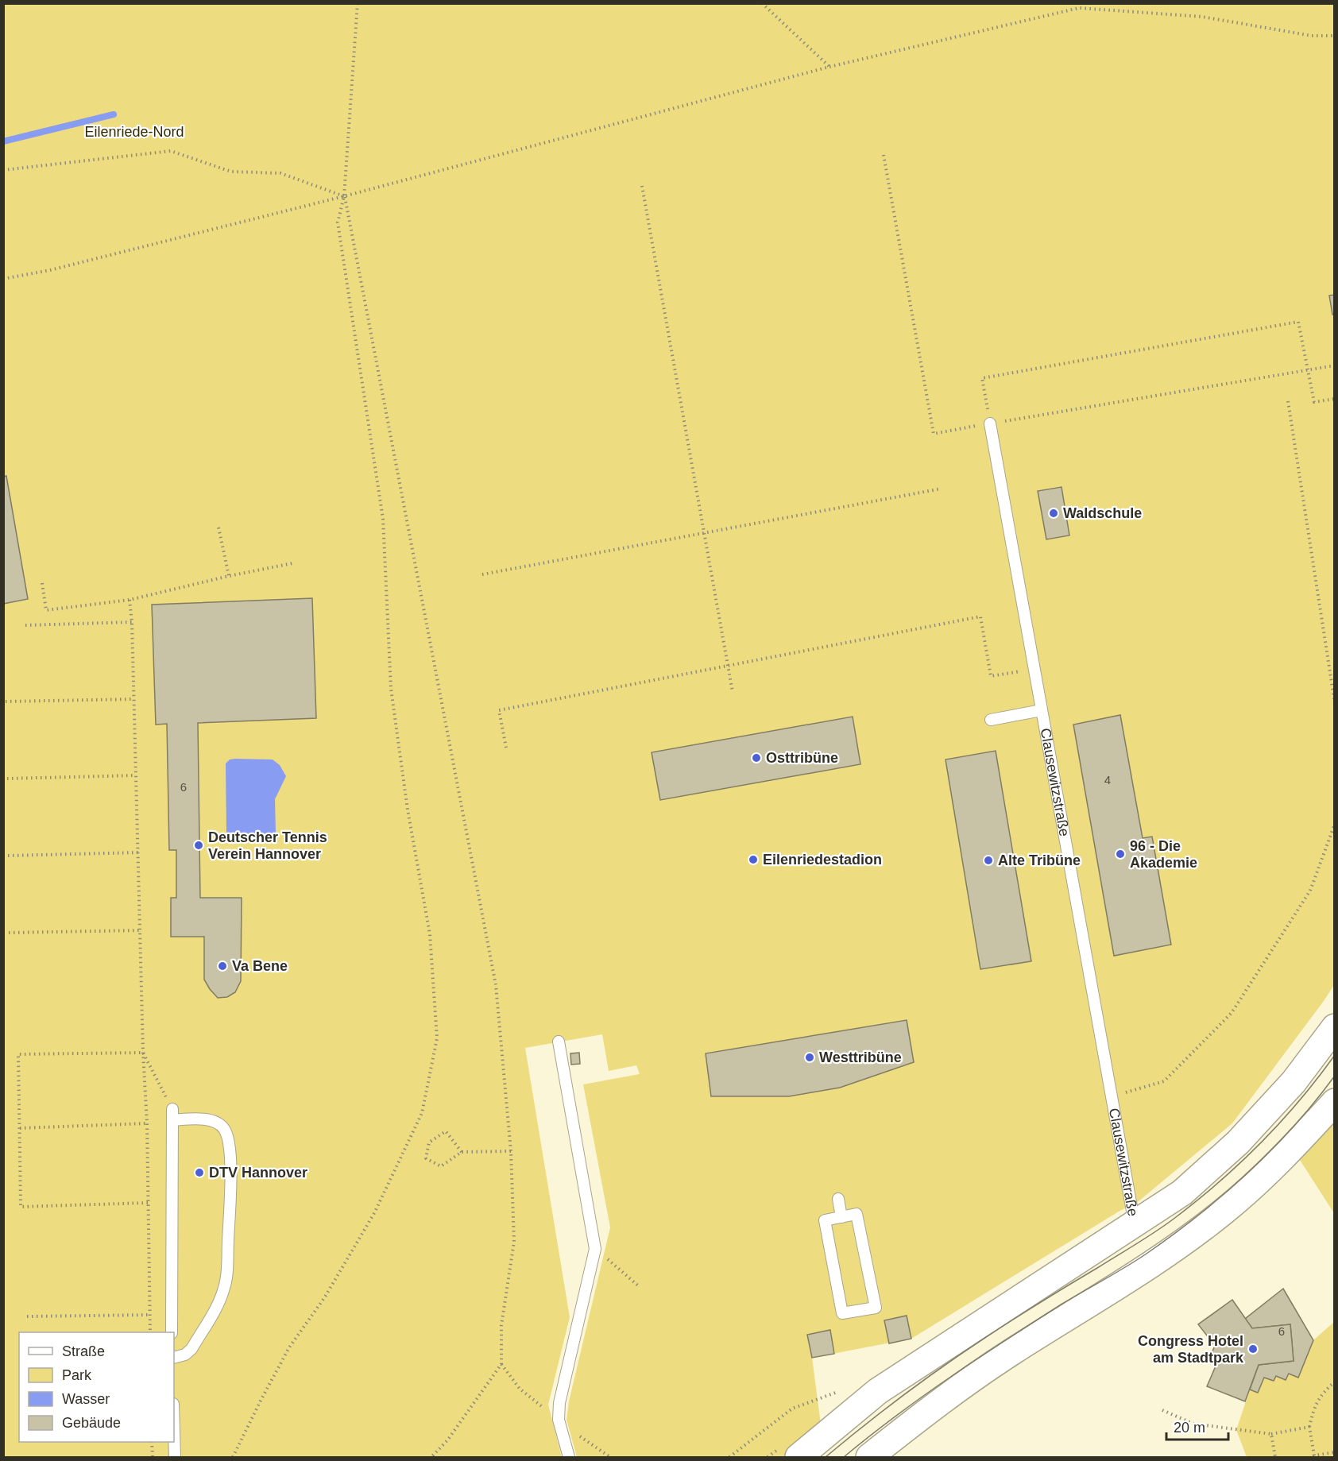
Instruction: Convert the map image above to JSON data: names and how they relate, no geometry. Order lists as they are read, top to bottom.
{
  "streets": {
    "street": ["Clausewitzstraße"]
  },
  "parks": ["Eilenriede-Nord"],
  "places": [
    "Waldschule",
    "Osttribüne",
    "Deutscher Tennis Verein Hannover",
    "96 - Die Akademie",
    "Eilenriedestadion",
    "Alte Tribüne",
    "Va Bene",
    "Westtribüne",
    "DTV Hannover",
    "Congress Hotel am Stadtpark"
  ],
  "house_numbers": ["4", "6", "6"],
  "legend": [
    "Straße",
    "Park",
    "Wasser",
    "Gebäude"
  ],
  "scale_bar": "20 m"
}
